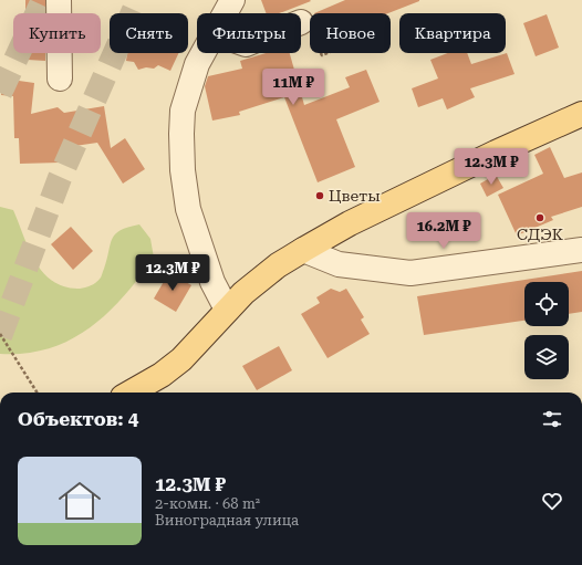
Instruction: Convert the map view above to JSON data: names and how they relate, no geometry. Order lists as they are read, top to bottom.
{
  "places": ["Цветы", "СДЭК"],
  "page": {
    "chip": [
      "Купить",
      "Снять",
      "Фильтры",
      "Новое",
      "Квартира"
    ],
    "price": [
      "11M ₽",
      "12.3M ₽",
      "16.2M ₽",
      "12.3M ₽"
    ],
    "heading": "Объектов: 4",
    "list": [
      {
        "name": "12.3M ₽",
        "note": "2-комн. · 68 m² · Виноградная улица"
      }
    ]
  }
}
